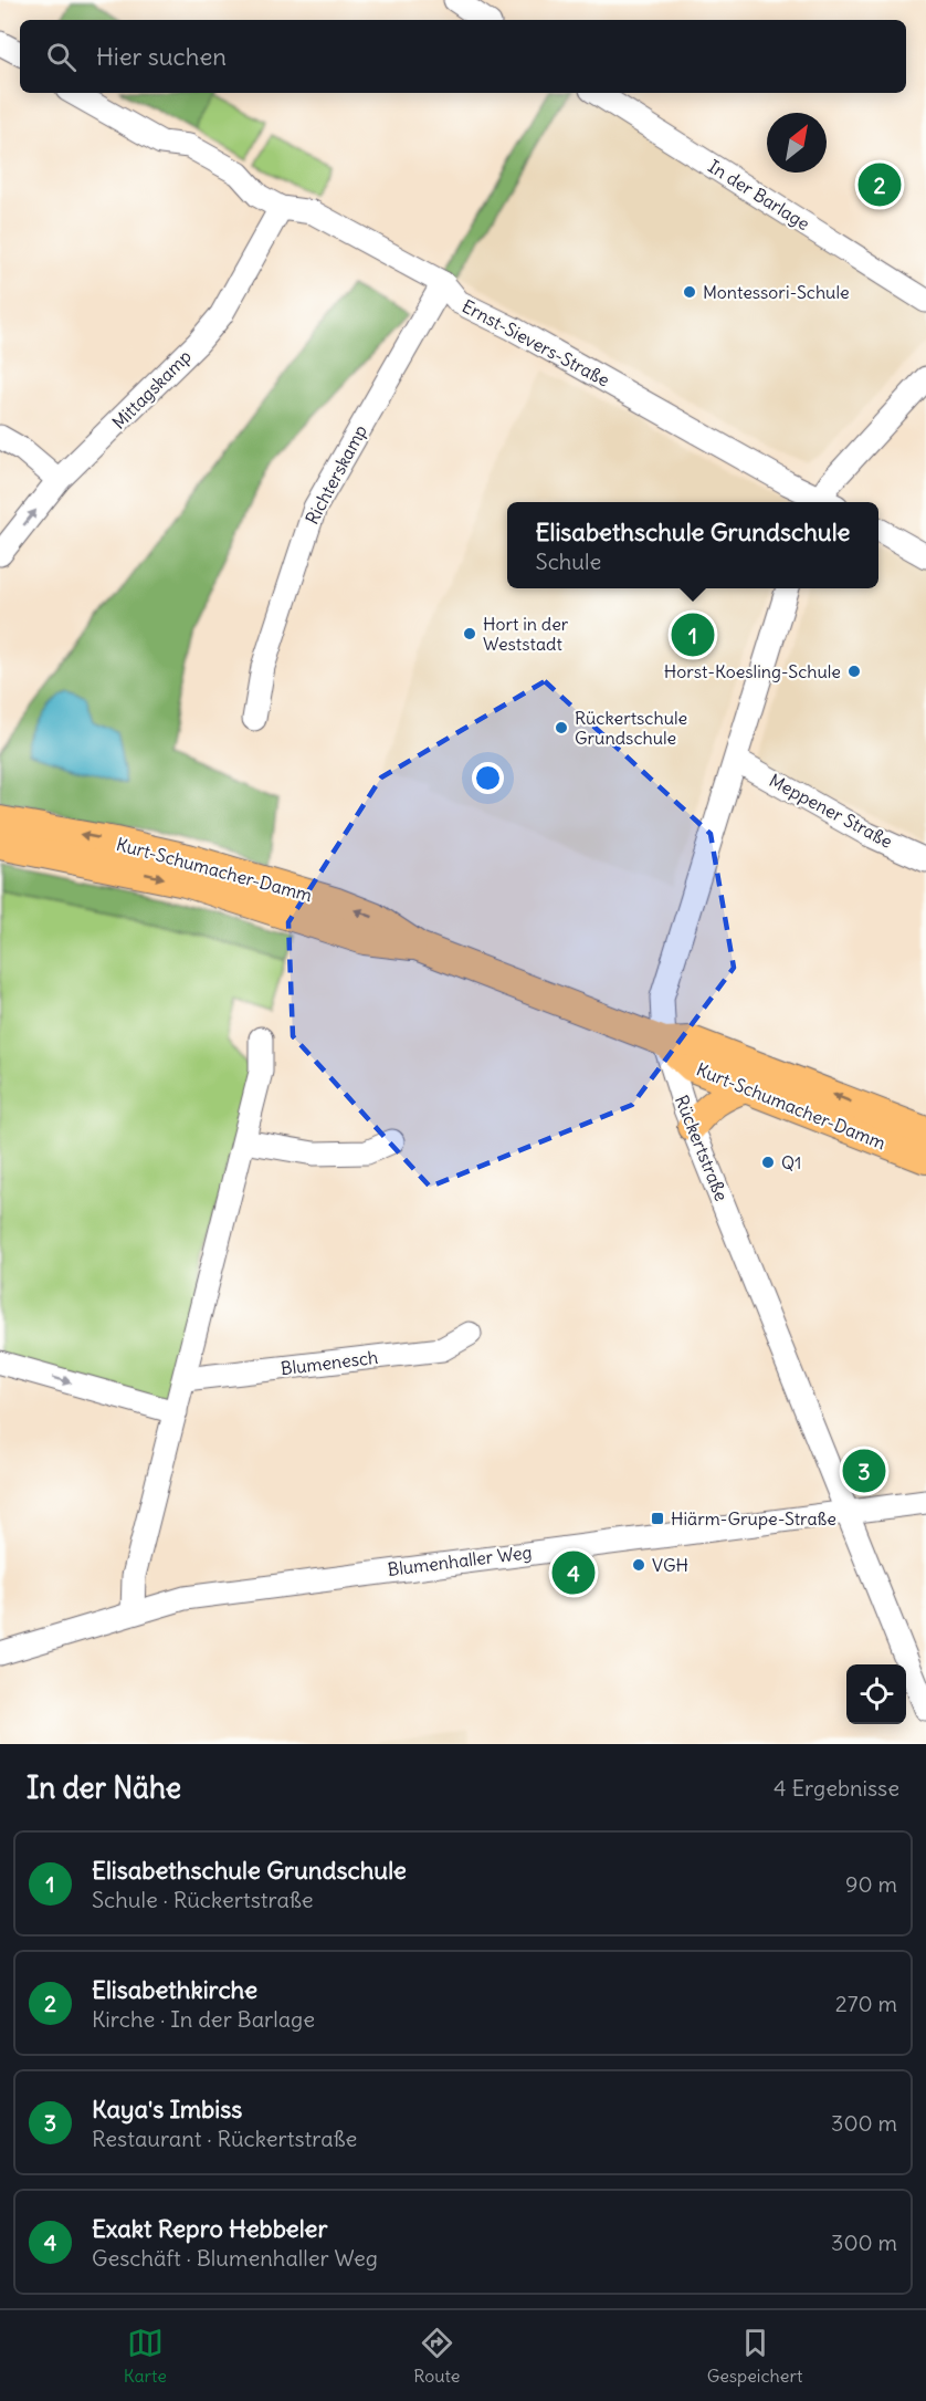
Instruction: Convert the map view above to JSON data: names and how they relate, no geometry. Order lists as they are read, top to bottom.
{
  "streets": {
    "main road": ["Kurt-Schumacher-Damm"],
    "street": [
      "In der Barlage",
      "Ernst-Sievers-Straße",
      "Mittagskamp",
      "Richterskamp",
      "Meppener Straße",
      "Rückertstraße",
      "Blumenesch",
      "Blumenhaller Weg"
    ]
  },
  "crossings": [
    ["Ernst-Sievers-Straße", "Mittagskamp"],
    ["Ernst-Sievers-Straße", "Richterskamp"],
    ["Meppener Straße", "Rückertstraße"],
    ["Kurt-Schumacher-Damm", "Rückertstraße"],
    ["Rückertstraße", "Blumenhaller Weg"]
  ],
  "places": {
    "other": [
      "Montessori-Schule",
      "Hort in der Weststadt",
      "Horst-Koesling-Schule",
      "Rückertschule Grundschule",
      "Q1",
      "VGH"
    ],
    "transit": ["Hiärm-Grupe-Straße"]
  },
  "north": "top right",
  "page": {
    "search": "Hier suchen",
    "pins": [
      "2",
      "1",
      "3",
      "4"
    ],
    "popup": ["Elisabethschule Grundschule", "Schule"],
    "heading": ["In der Nähe", "4 Ergebnisse"],
    "list": [
      {
        "mark": "1",
        "name": "Elisabethschule Grundschule",
        "note": "Schule · Rückertstraße",
        "value": "90 m"
      },
      {
        "mark": "2",
        "name": "Elisabethkirche",
        "note": "Kirche · In der Barlage",
        "value": "270 m"
      },
      {
        "mark": "3",
        "name": "Kaya's Imbiss",
        "note": "Restaurant · Rückertstraße",
        "value": "300 m"
      },
      {
        "mark": "4",
        "name": "Exakt Repro Hebbeler",
        "note": "Geschäft · Blumenhaller Weg",
        "value": "300 m"
      }
    ],
    "nav": ["Karte", "Route", "Gespeichert"]
  }
}
